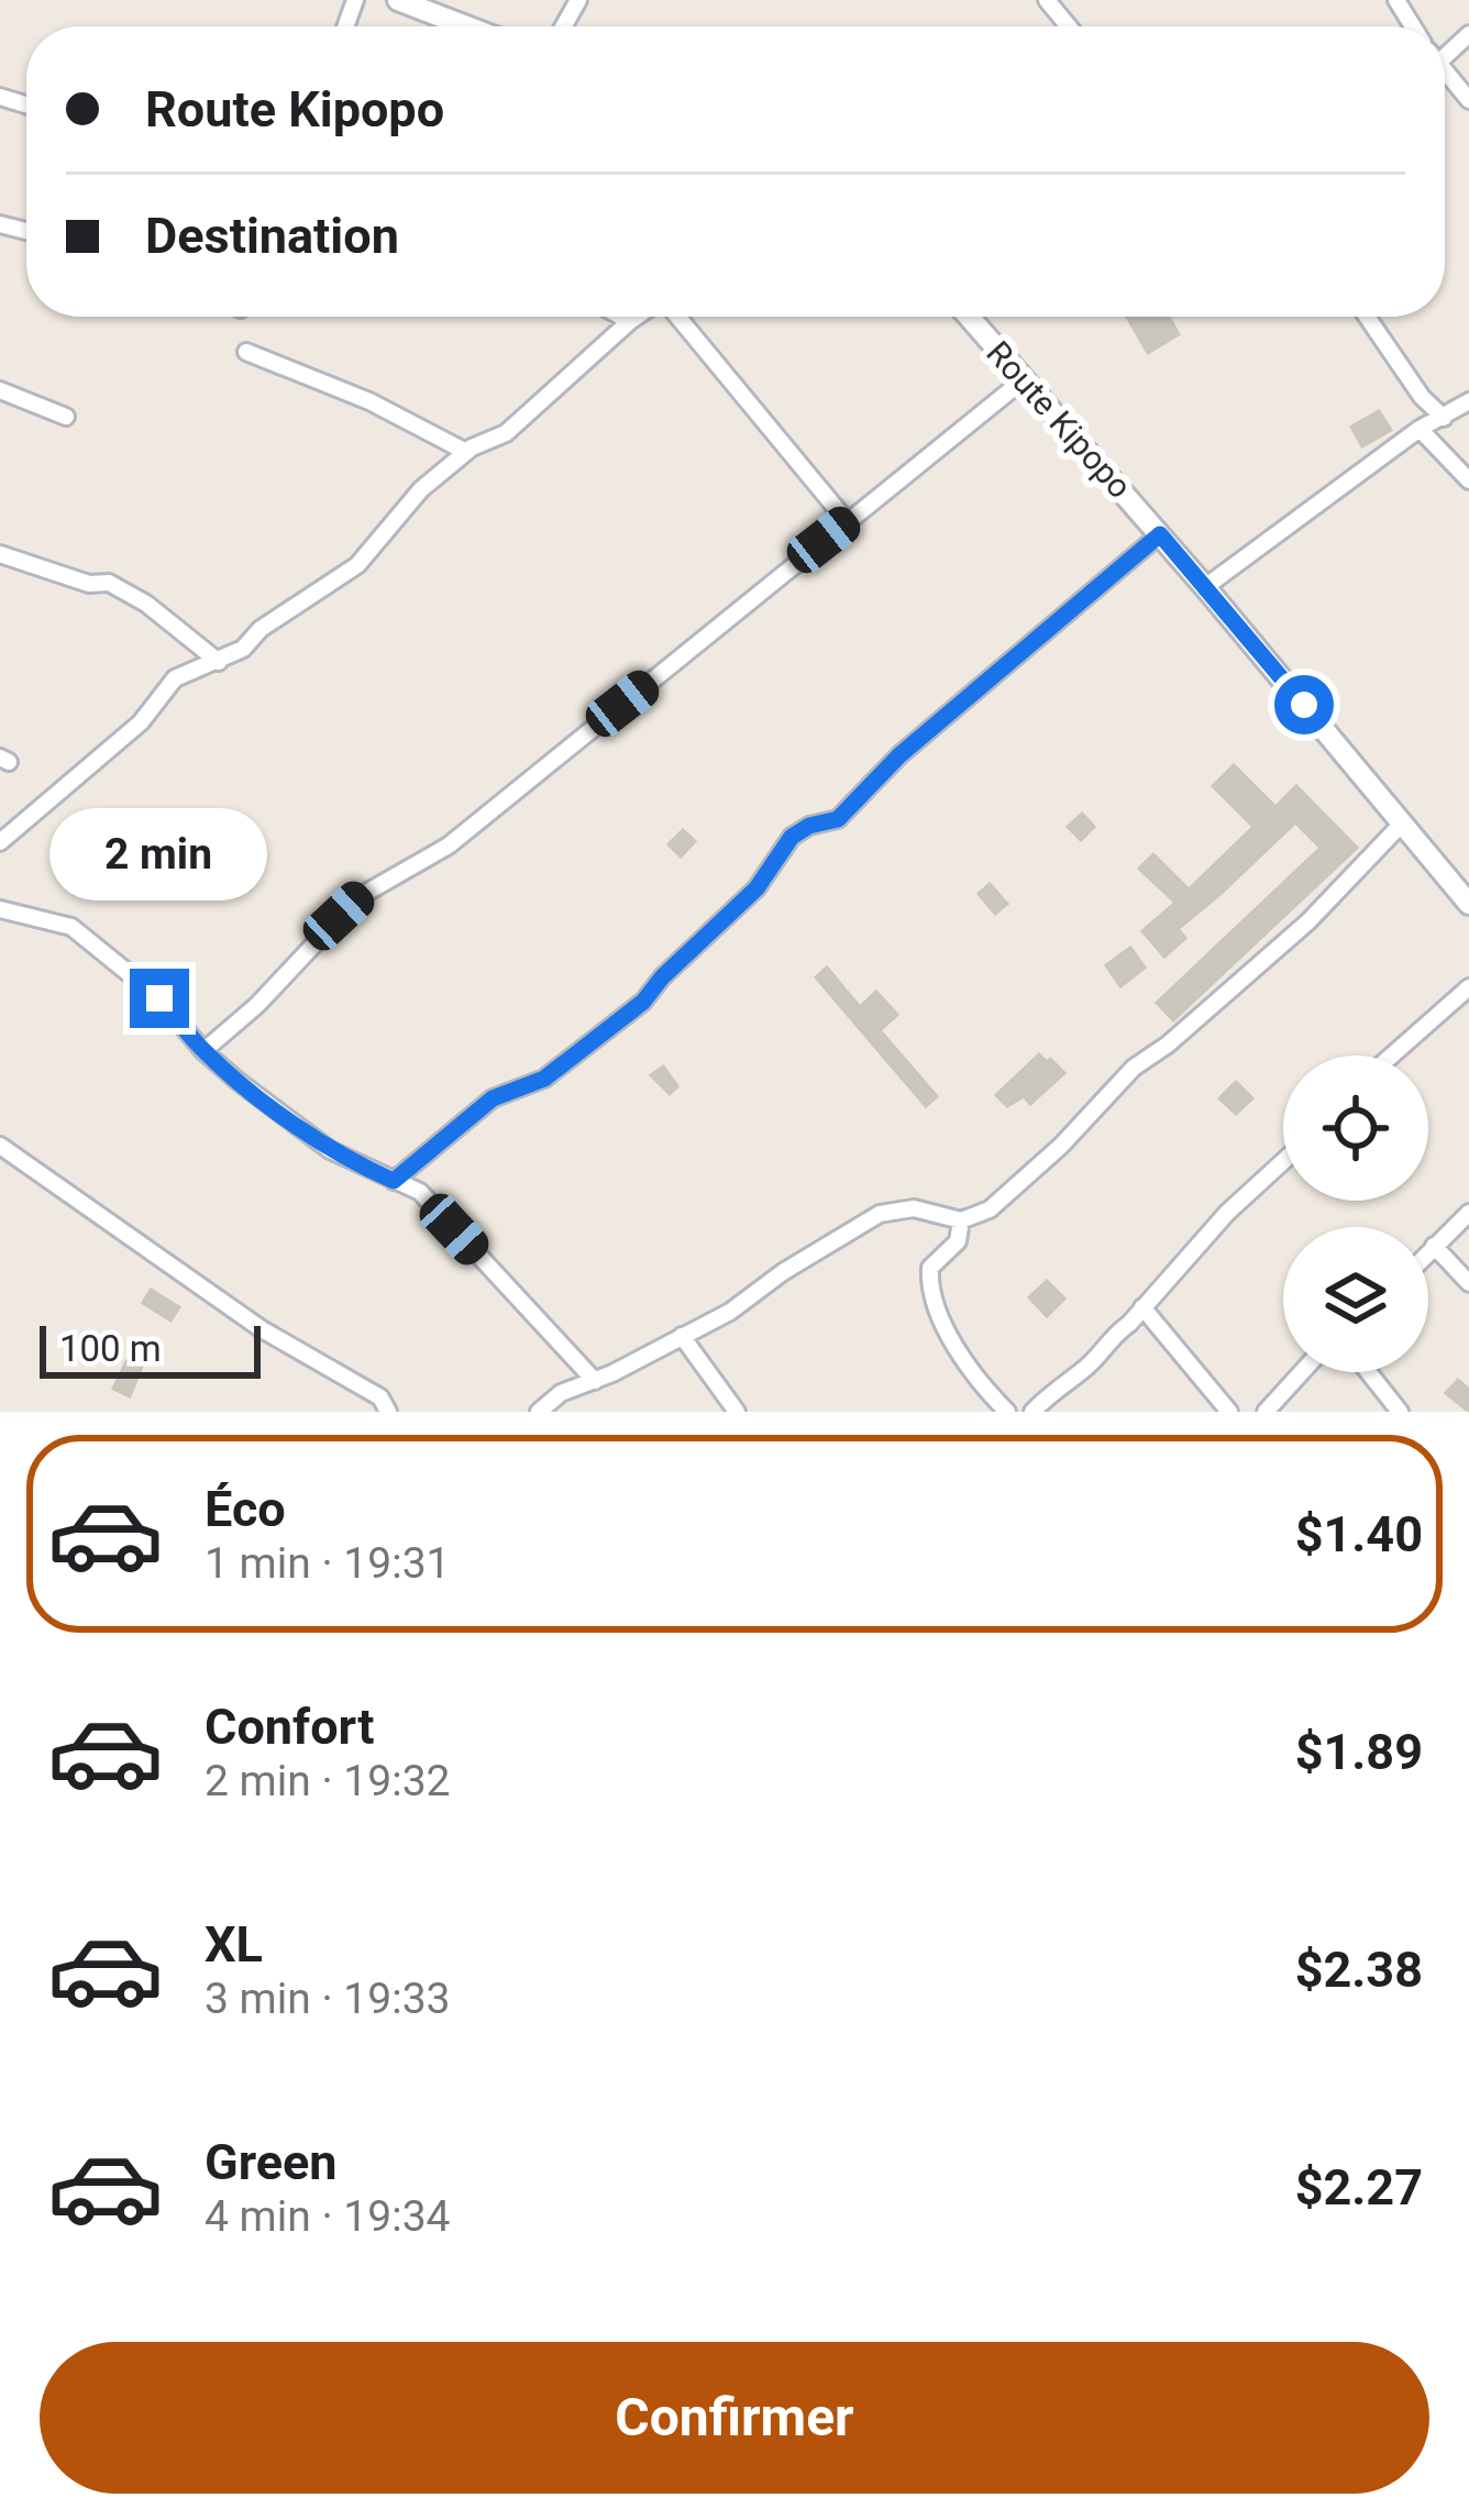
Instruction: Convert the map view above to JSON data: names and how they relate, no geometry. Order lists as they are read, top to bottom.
{
  "streets": {
    "main road": ["Route Kipopo"]
  },
  "scale_bar": "100 m",
  "page": {
    "banner": ["Route Kipopo", "Destination"],
    "bubble": "2 min",
    "scale": "100 m",
    "list": [
      {
        "name": "Éco",
        "note": "1 min · 19:31",
        "value": "$1.40"
      },
      {
        "name": "Confort",
        "note": "2 min · 19:32",
        "value": "$1.89"
      },
      {
        "name": "XL",
        "note": "3 min · 19:33",
        "value": "$2.38"
      },
      {
        "name": "Green",
        "note": "4 min · 19:34",
        "value": "$2.27"
      }
    ],
    "buttons": "Confirmer"
  }
}
